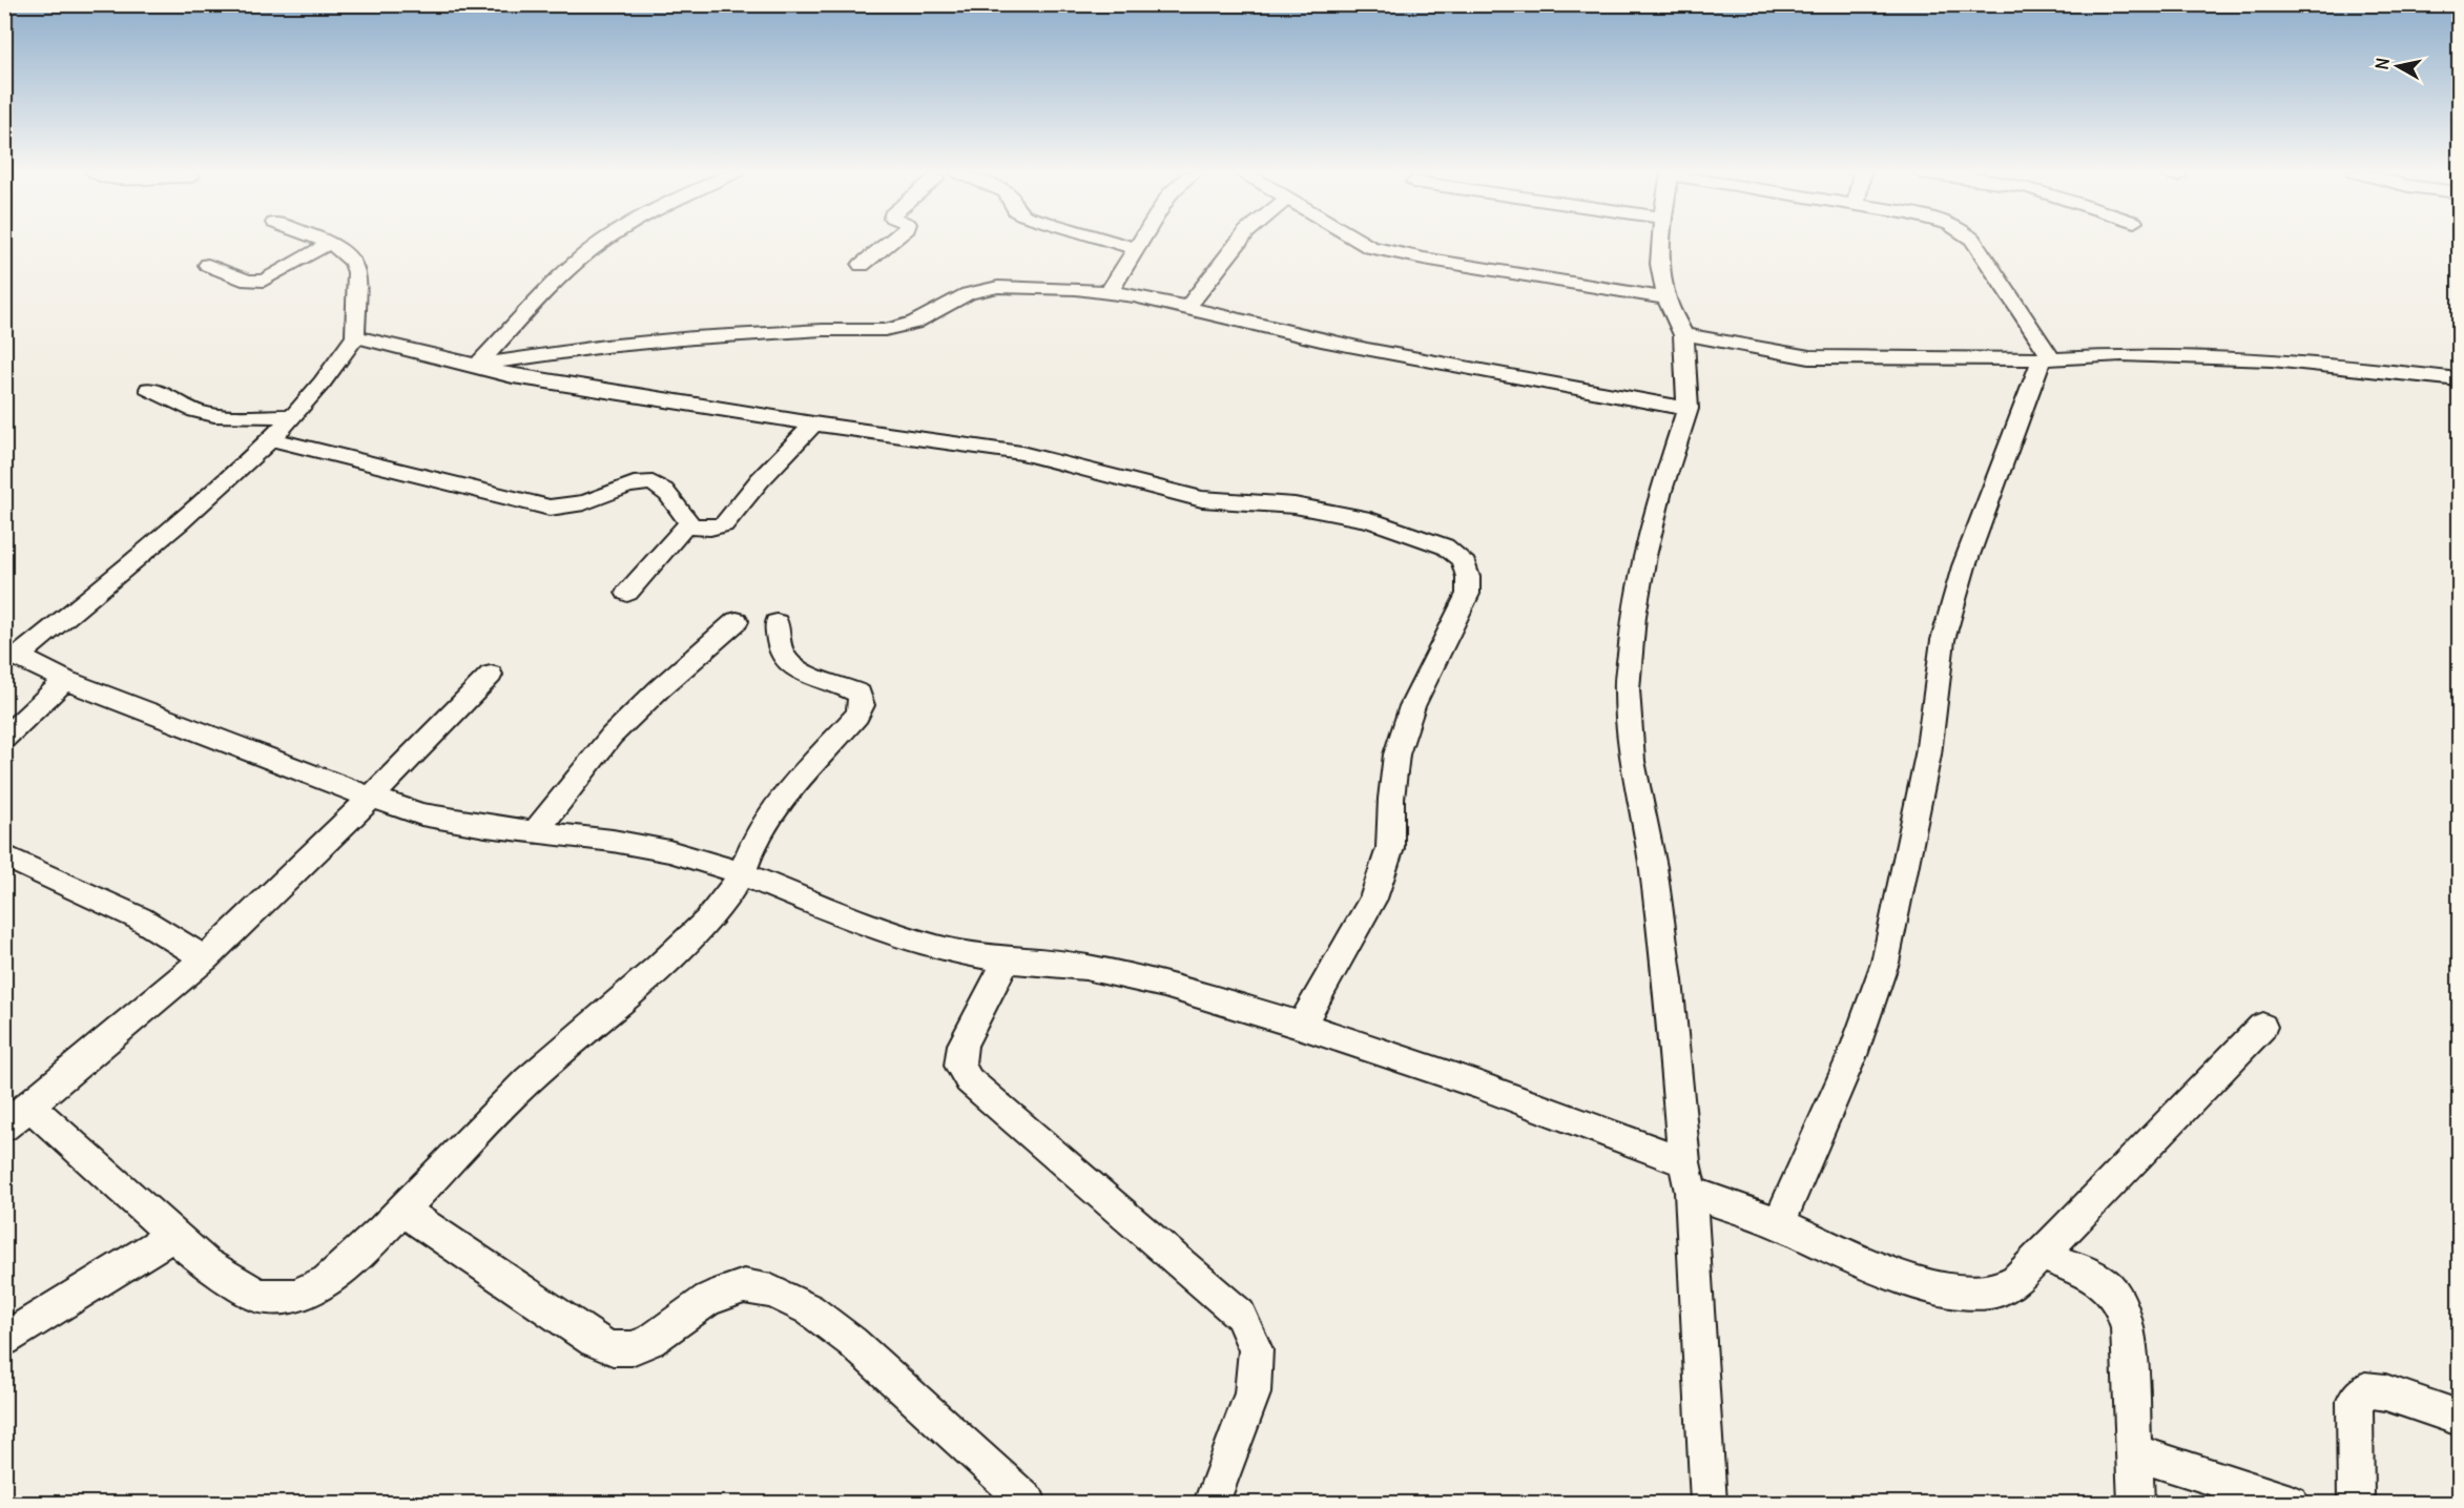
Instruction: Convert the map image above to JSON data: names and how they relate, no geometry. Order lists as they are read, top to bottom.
{
  "north": "left"
}
